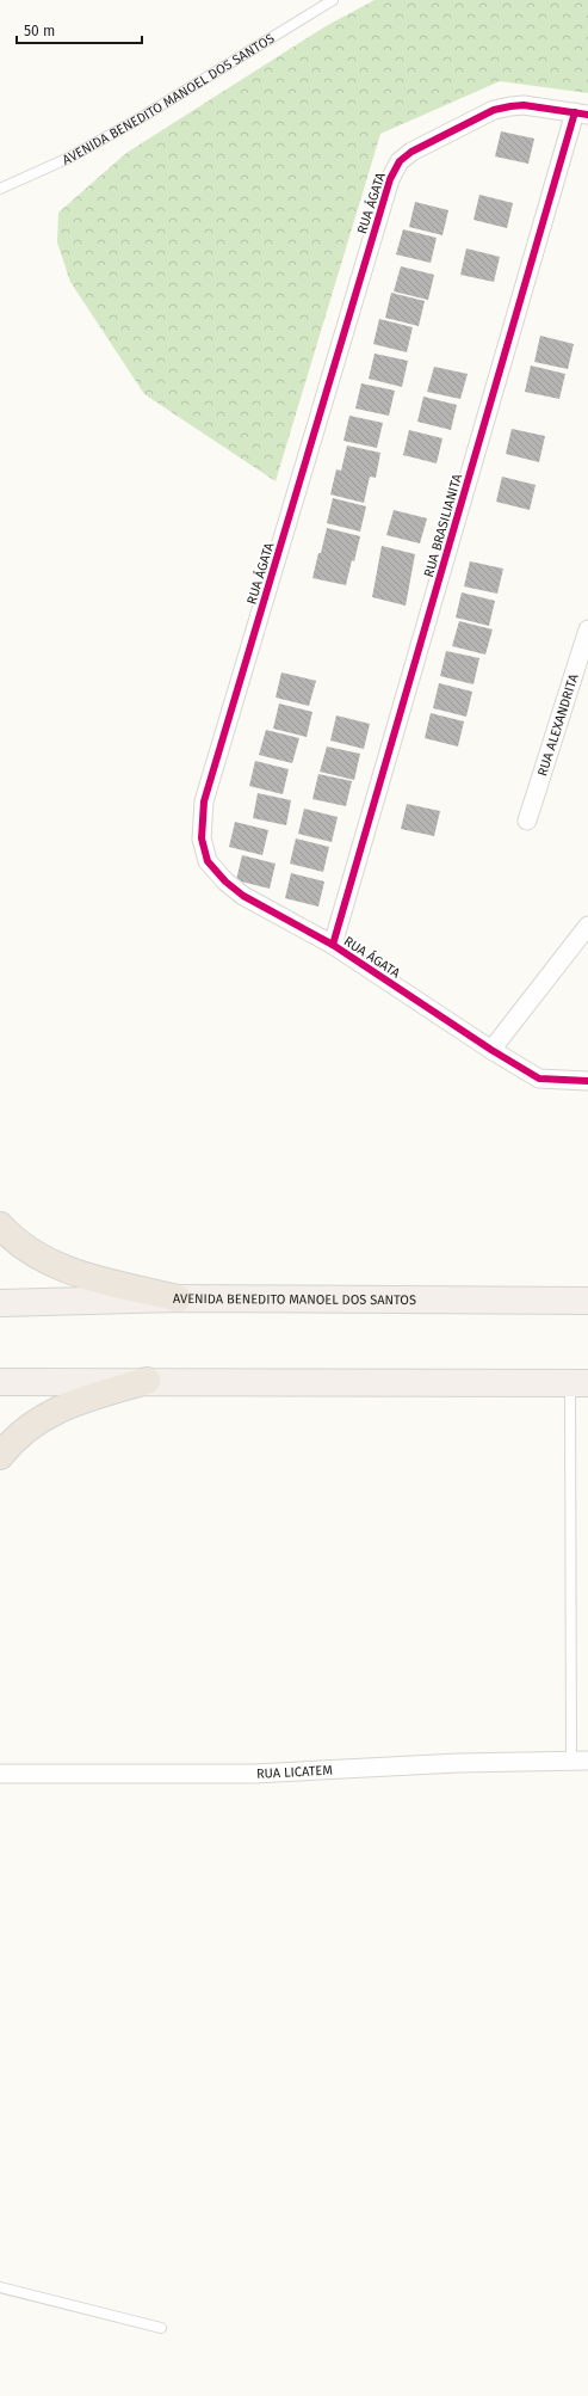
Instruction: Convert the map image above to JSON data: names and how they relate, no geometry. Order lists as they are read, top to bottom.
{
  "streets": {
    "main road": ["AVENIDA BENEDITO MANOEL DOS SANTOS"],
    "street": [
      "RUA ÁGATA",
      "RUA BRASILIANITA",
      "RUA ALEXANDRITA",
      "RUA LICATEM"
    ]
  },
  "crossings": [
    ["RUA ÁGATA", "RUA BRASILIANITA"]
  ],
  "scale_bar": "50 m"
}
